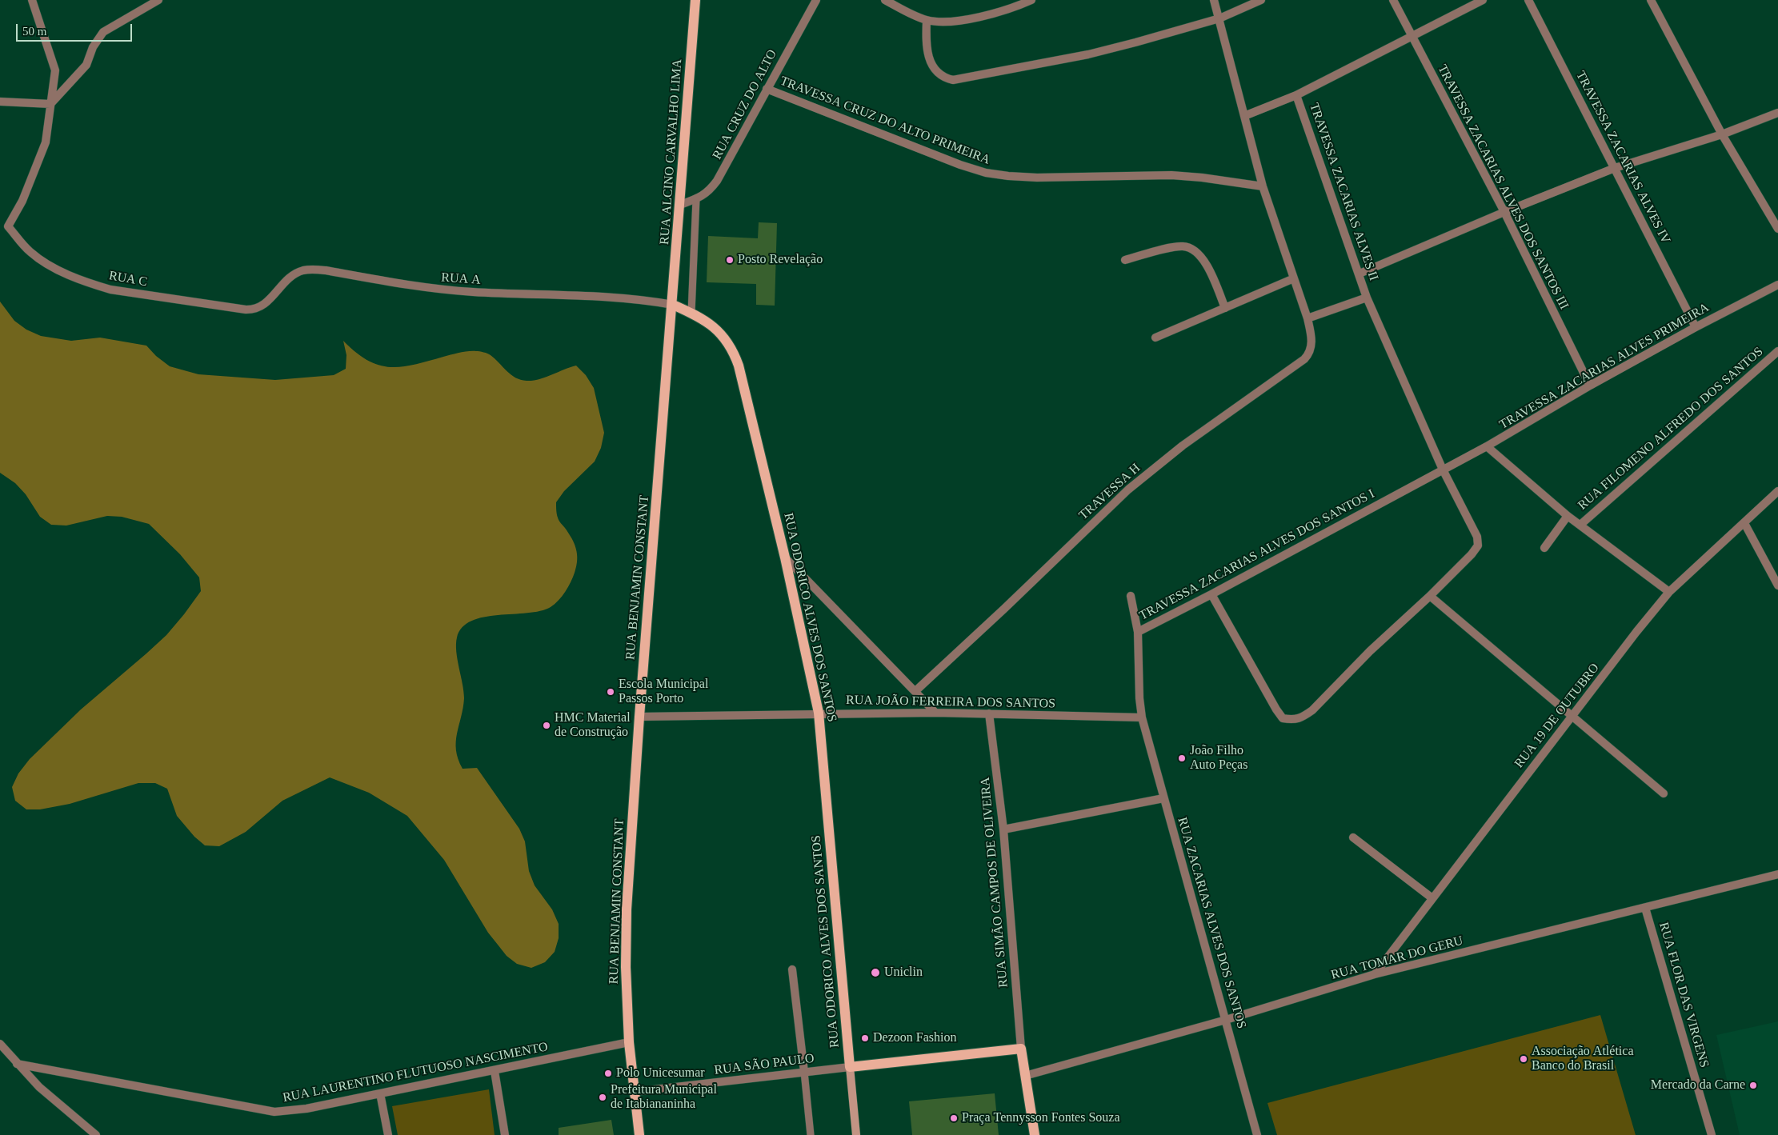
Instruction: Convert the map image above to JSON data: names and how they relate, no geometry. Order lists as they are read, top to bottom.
{
  "streets": {
    "main road": ["RUA ALCINO CARVALHO LIMA", "RUA BENJAMIN CONSTANT", "RUA ODORICO ALVES DOS SANTOS"],
    "street": [
      "RUA CRUZ DO ALTO",
      "TRAVESSA CRUZ DO ALTO PRIMEIRA",
      "TRAVESSA ZACARIAS ALVES IV",
      "TRAVESSA ZACARIAS ALVES DOS SANTOS III",
      "TRAVESSA ZACARIAS ALVES II",
      "RUA C",
      "RUA A",
      "TRAVESSA ZACARIAS ALVES PRIMEIRA",
      "RUA FILOMENO ALFREDO DOS SANTOS",
      "TRAVESSA H",
      "TRAVESSA ZACARIAS ALVES DOS SANTOS I",
      "RUA JOÃO FERREIRA DOS SANTOS",
      "RUA 19 DE OUTUBRO",
      "RUA SIMÃO CAMPOS DE OLIVEIRA",
      "RUA ZACARIAS ALVES DOS SANTOS",
      "RUA TOMAR DO GERU",
      "RUA FLOR DAS VIRGENS",
      "RUA SÃO PAULO",
      "RUA LAURENTINO FLUTUOSO NASCIMENTO"
    ]
  },
  "crossings": [
    ["RUA CRUZ DO ALTO", "TRAVESSA CRUZ DO ALTO PRIMEIRA"],
    ["RUA CRUZ DO ALTO", "RUA ALCINO CARVALHO LIMA"],
    ["RUA ALCINO CARVALHO LIMA", "RUA A"],
    ["RUA ALCINO CARVALHO LIMA", "RUA BENJAMIN CONSTANT"],
    ["RUA ALCINO CARVALHO LIMA", "RUA ODORICO ALVES DOS SANTOS"],
    ["TRAVESSA ZACARIAS ALVES IV", "TRAVESSA ZACARIAS ALVES PRIMEIRA"],
    ["TRAVESSA ZACARIAS ALVES DOS SANTOS III", "TRAVESSA ZACARIAS ALVES PRIMEIRA"],
    ["TRAVESSA ZACARIAS ALVES II", "TRAVESSA ZACARIAS ALVES PRIMEIRA"],
    ["TRAVESSA ZACARIAS ALVES II", "TRAVESSA ZACARIAS ALVES DOS SANTOS I"],
    ["RUA C", "RUA A"],
    ["RUA A", "RUA BENJAMIN CONSTANT"],
    ["RUA A", "RUA ODORICO ALVES DOS SANTOS"],
    ["TRAVESSA ZACARIAS ALVES PRIMEIRA", "TRAVESSA ZACARIAS ALVES DOS SANTOS I"],
    ["TRAVESSA ZACARIAS ALVES DOS SANTOS I", "RUA JOÃO FERREIRA DOS SANTOS"],
    ["TRAVESSA ZACARIAS ALVES DOS SANTOS I", "RUA ZACARIAS ALVES DOS SANTOS"],
    ["RUA BENJAMIN CONSTANT", "RUA ODORICO ALVES DOS SANTOS"],
    ["RUA BENJAMIN CONSTANT", "RUA JOÃO FERREIRA DOS SANTOS"],
    ["RUA BENJAMIN CONSTANT", "RUA SÃO PAULO"],
    ["RUA BENJAMIN CONSTANT", "RUA LAURENTINO FLUTUOSO NASCIMENTO"],
    ["RUA ODORICO ALVES DOS SANTOS", "RUA JOÃO FERREIRA DOS SANTOS"],
    ["RUA ODORICO ALVES DOS SANTOS", "RUA SÃO PAULO"],
    ["RUA JOÃO FERREIRA DOS SANTOS", "RUA SIMÃO CAMPOS DE OLIVEIRA"],
    ["RUA JOÃO FERREIRA DOS SANTOS", "RUA ZACARIAS ALVES DOS SANTOS"],
    ["RUA 19 DE OUTUBRO", "RUA TOMAR DO GERU"],
    ["RUA ZACARIAS ALVES DOS SANTOS", "RUA TOMAR DO GERU"],
    ["RUA TOMAR DO GERU", "RUA FLOR DAS VIRGENS"]
  ],
  "places": [
    "Posto Revelação",
    "Escola Municipal Passos Porto",
    "HMC Material de Construção",
    "João Filho Auto Peças",
    "Uniclin",
    "Dezoon Fashion",
    "Associação Atlética Banco do Brasil",
    "Polo Unicesumar",
    "Mercado da Carne",
    "Prefeitura Municipal de Itabiananinha",
    "Praça Tennysson Fontes Souza"
  ],
  "scale_bar": "50 m"
}
